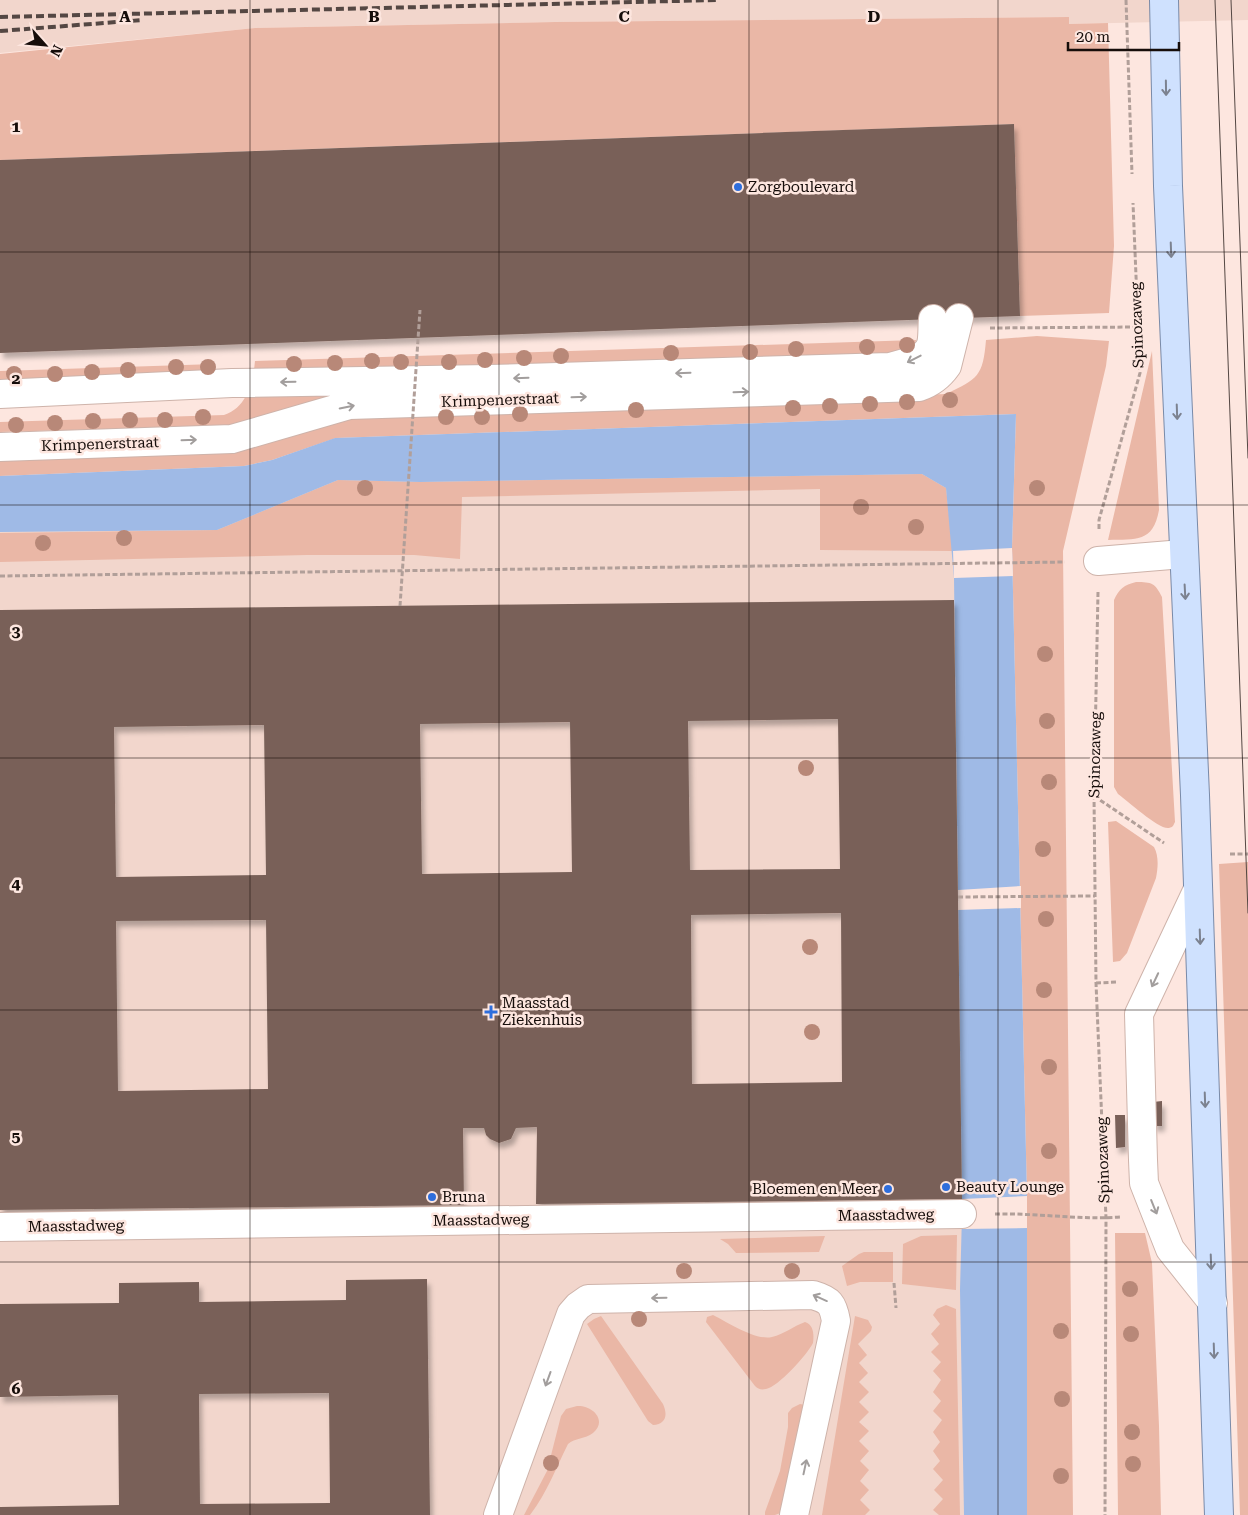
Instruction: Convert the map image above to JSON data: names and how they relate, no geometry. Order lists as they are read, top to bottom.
{
  "streets": {
    "street": ["Krimpenerstraat", "Maasstadweg"],
    "path": ["Spinozaweg"]
  },
  "places": {
    "other": [
      "Zorgboulevard",
      "Beauty Lounge",
      "Bloemen en Meer",
      "Bruna"
    ],
    "health": ["Maasstad Ziekenhuis"]
  },
  "scale_bar": "20 m",
  "north": "bottom right",
  "grid": {
    "columns": [
      "A",
      "B",
      "C",
      "D"
    ],
    "rows": [
      "1",
      "2",
      "3",
      "4",
      "5",
      "6"
    ]
  }
}
